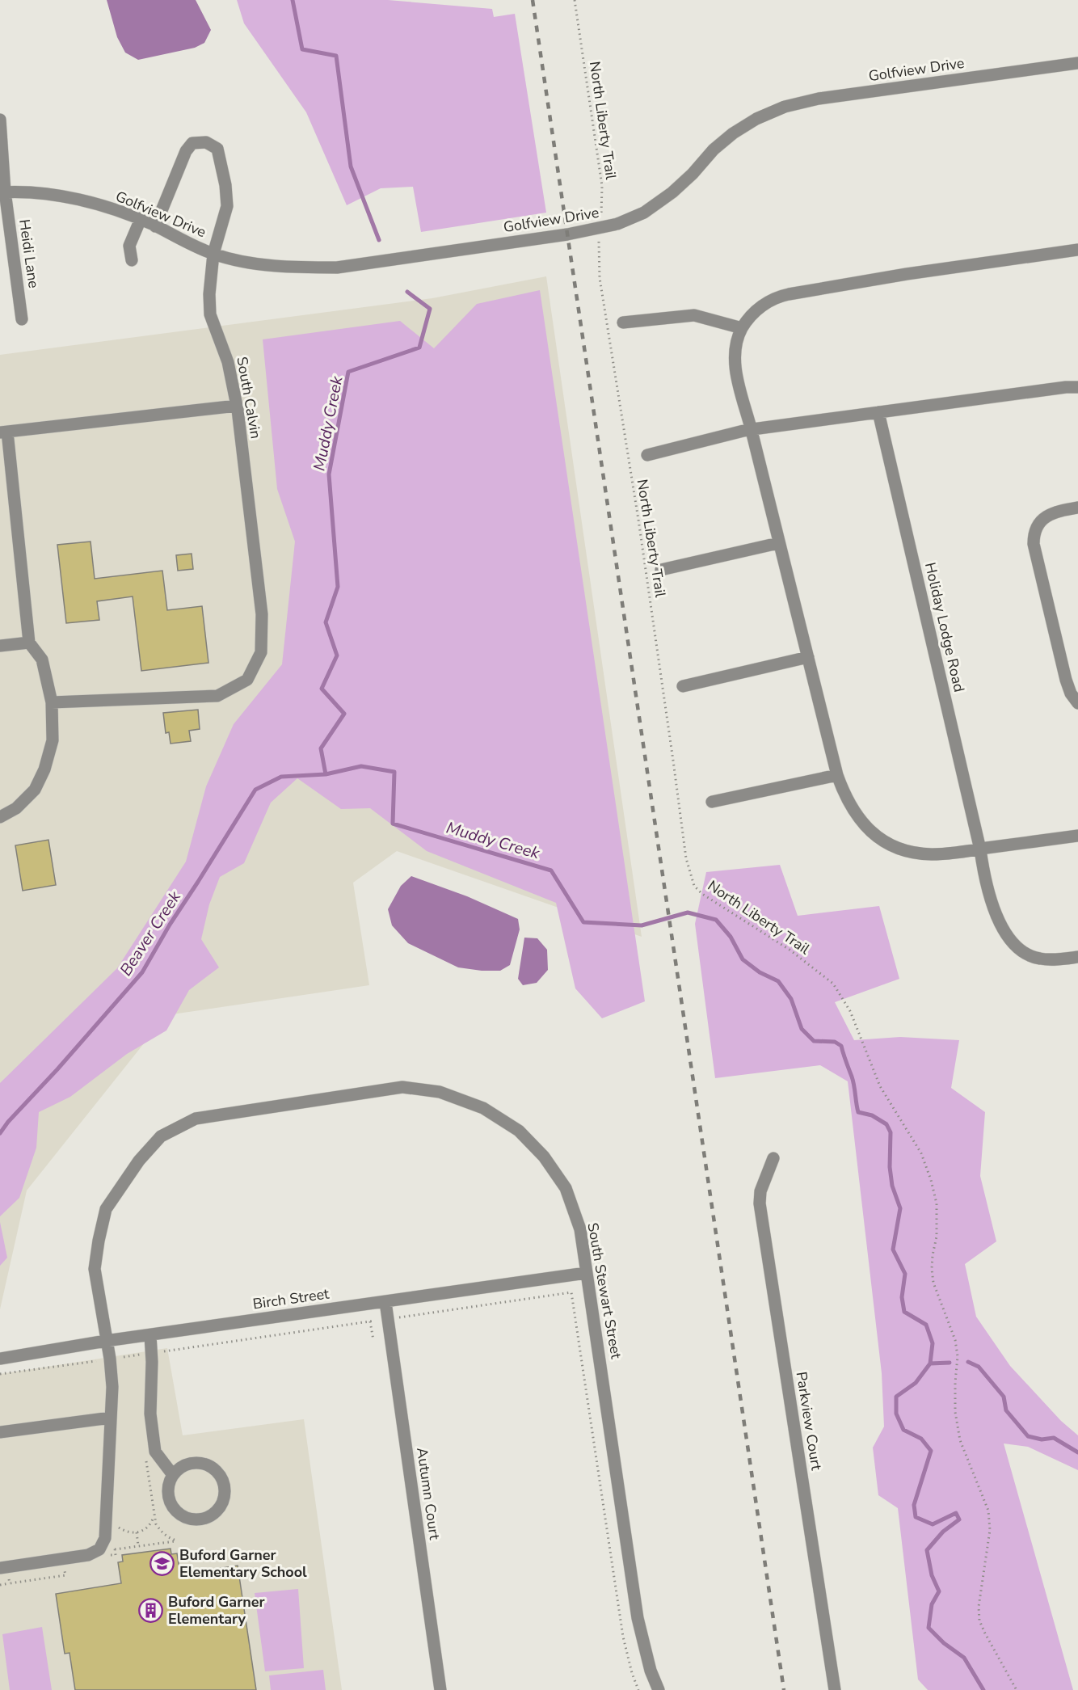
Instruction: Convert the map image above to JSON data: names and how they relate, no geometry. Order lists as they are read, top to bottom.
{
  "streets": {
    "street": [
      "Golfview Drive",
      "Heidi Lane",
      "South Calvin",
      "Holiday Lodge Road",
      "South Stewart Street",
      "Birch Street",
      "Parkview Court",
      "Autumn Court"
    ],
    "path": ["North Liberty Trail"]
  },
  "crossings": [
    ["Golfview Drive", "North Liberty Trail"],
    ["Golfview Drive", "Heidi Lane"],
    ["Golfview Drive", "South Calvin"],
    ["South Stewart Street", "Birch Street"],
    ["Birch Street", "Autumn Court"]
  ],
  "water": ["Muddy Creek", "Beaver Creek"],
  "places": {
    "school or university": ["Buford Garner Elementary School"],
    "building": ["Buford Garner Elementary"]
  }
}
